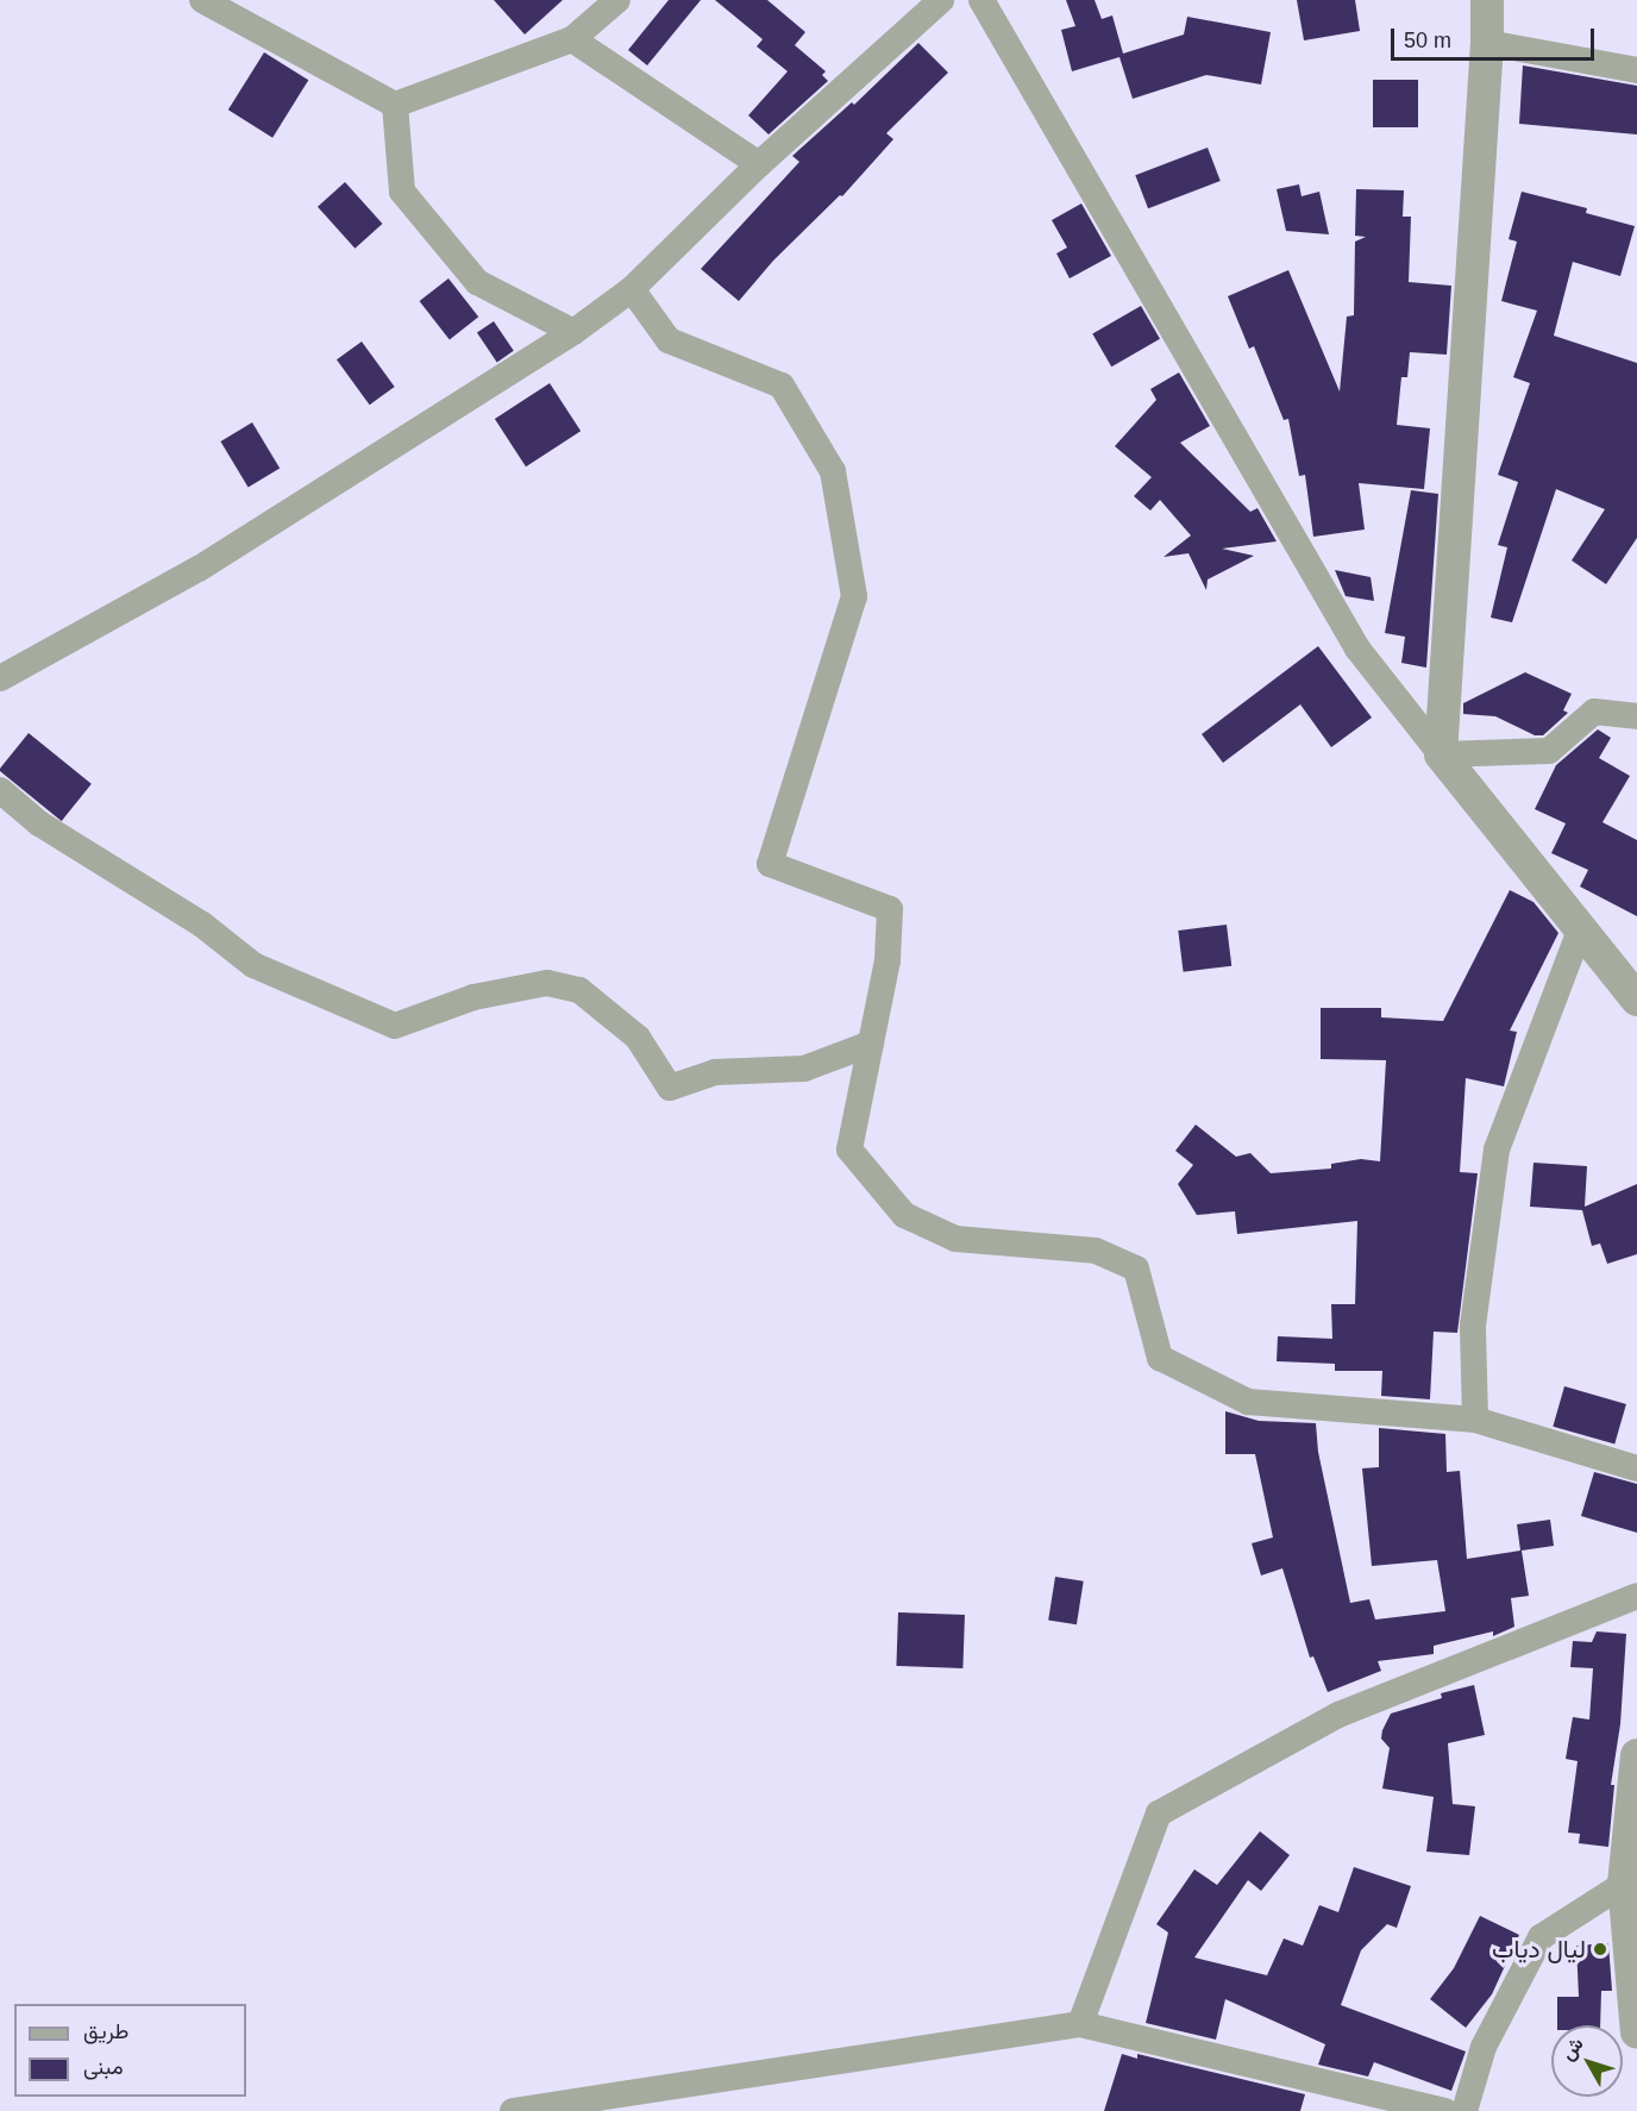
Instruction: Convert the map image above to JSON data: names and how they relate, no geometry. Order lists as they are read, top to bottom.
{
  "places": ["ليال دياب"],
  "legend": ["طريق", "مبنى"],
  "scale_bar": "50 m",
  "north": "top left"
}
